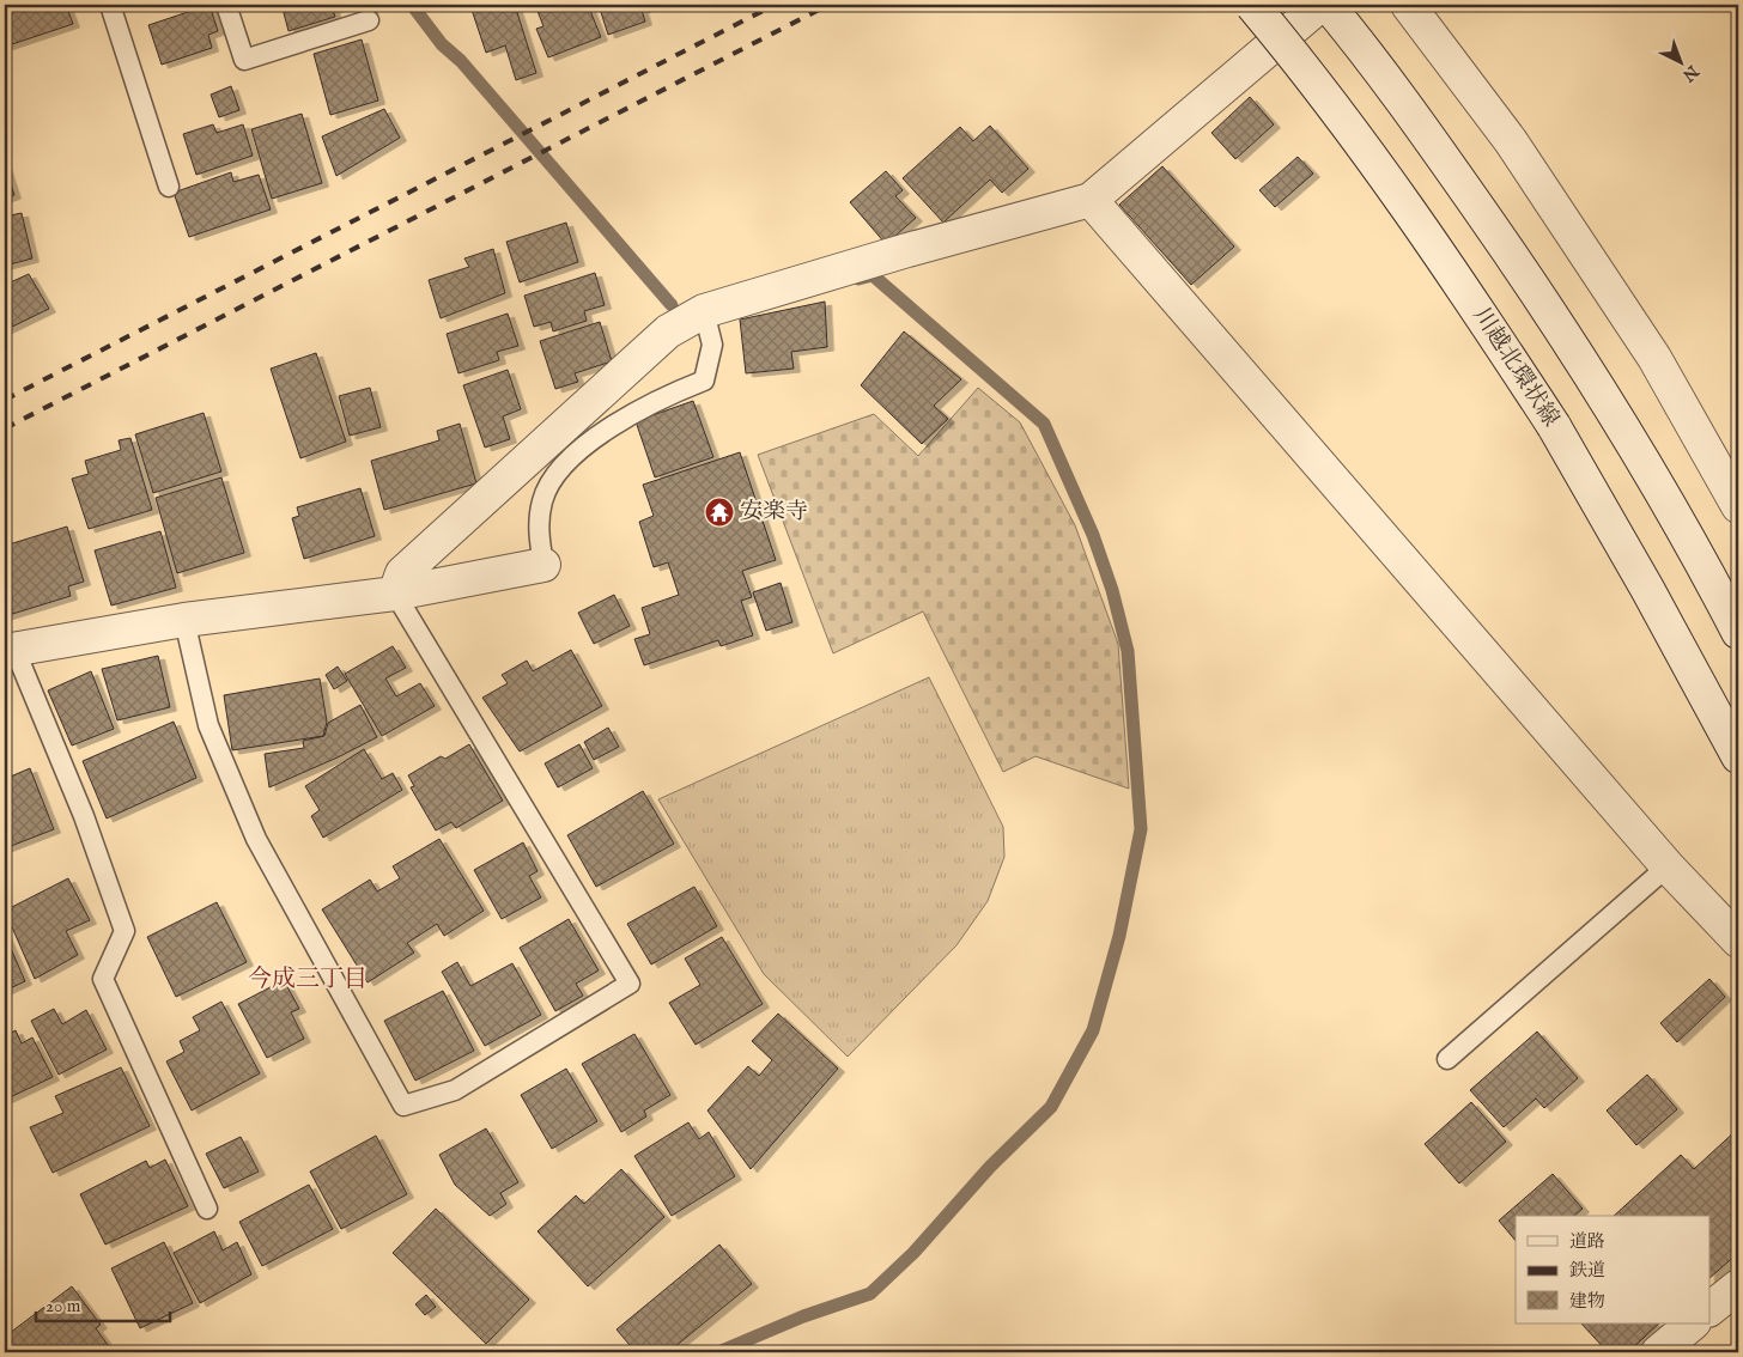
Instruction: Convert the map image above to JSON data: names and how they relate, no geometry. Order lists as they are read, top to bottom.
{
  "streets": {
    "street": ["川越北環状線"]
  },
  "districts": ["今成三丁目"],
  "places": {
    "temple": ["安楽寺"]
  },
  "legend": ["道路", "鉄道", "建物"],
  "scale_bar": "20 m",
  "north": "bottom right"
}
